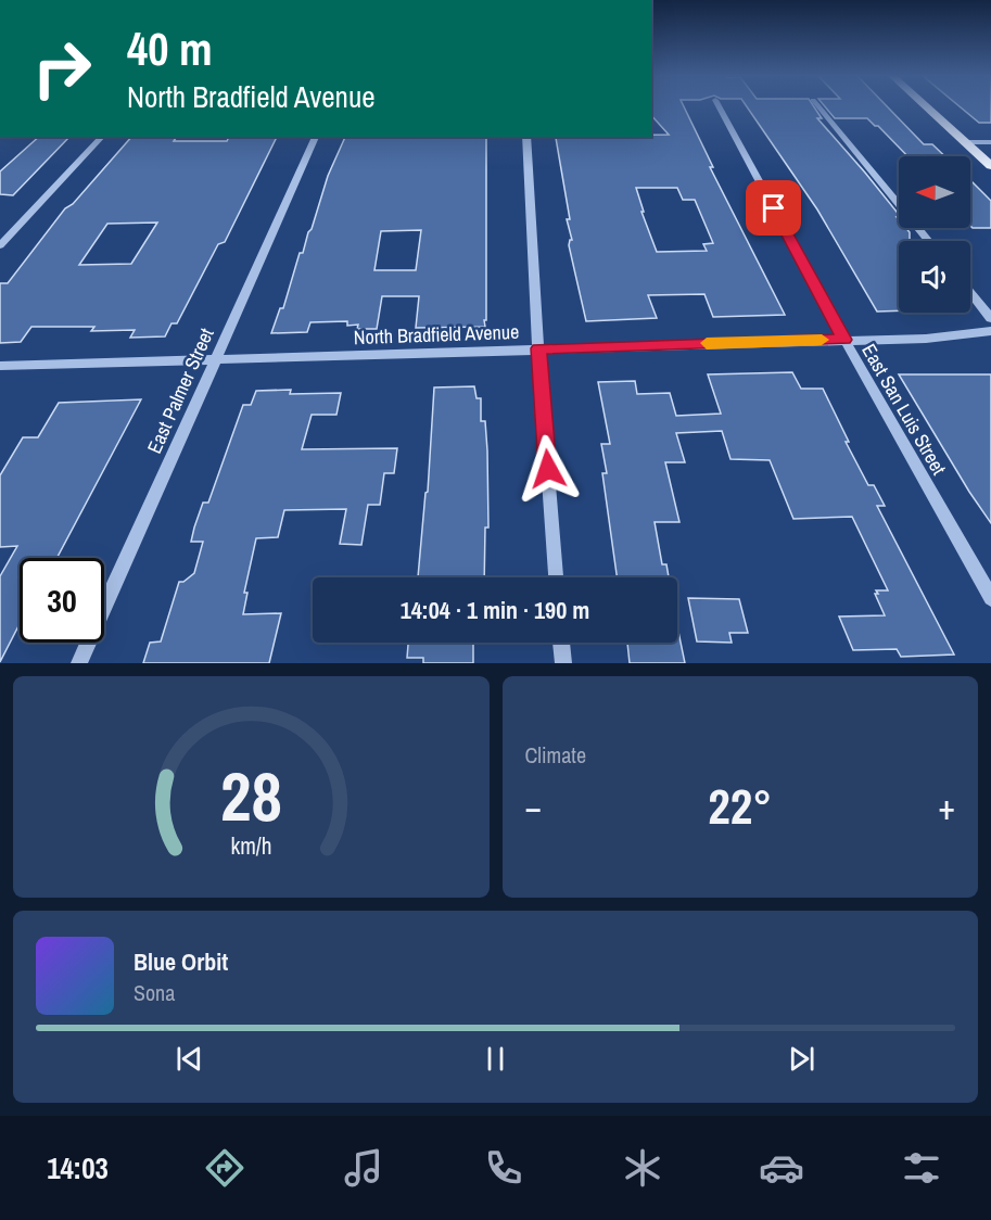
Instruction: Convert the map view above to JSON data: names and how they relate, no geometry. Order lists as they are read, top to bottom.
{
  "streets": {
    "street": ["North Bradfield Avenue", "East Palmer Street", "East San Luis Street"]
  },
  "crossings": [
    ["North Bradfield Avenue", "East Palmer Street"],
    ["North Bradfield Avenue", "East San Luis Street"]
  ],
  "north": "left",
  "page": {
    "turn": ["40 m", "North Bradfield Avenue"],
    "limit": "30",
    "trip": "14:04 · 1 min · 190 m",
    "tile": "Climate",
    "heat": ["−", "22°", "+"],
    "song": ["Blue Orbit", "Sona"],
    "tabs": "14:03",
    "gauge": ["28", "km/h"]
  }
}
